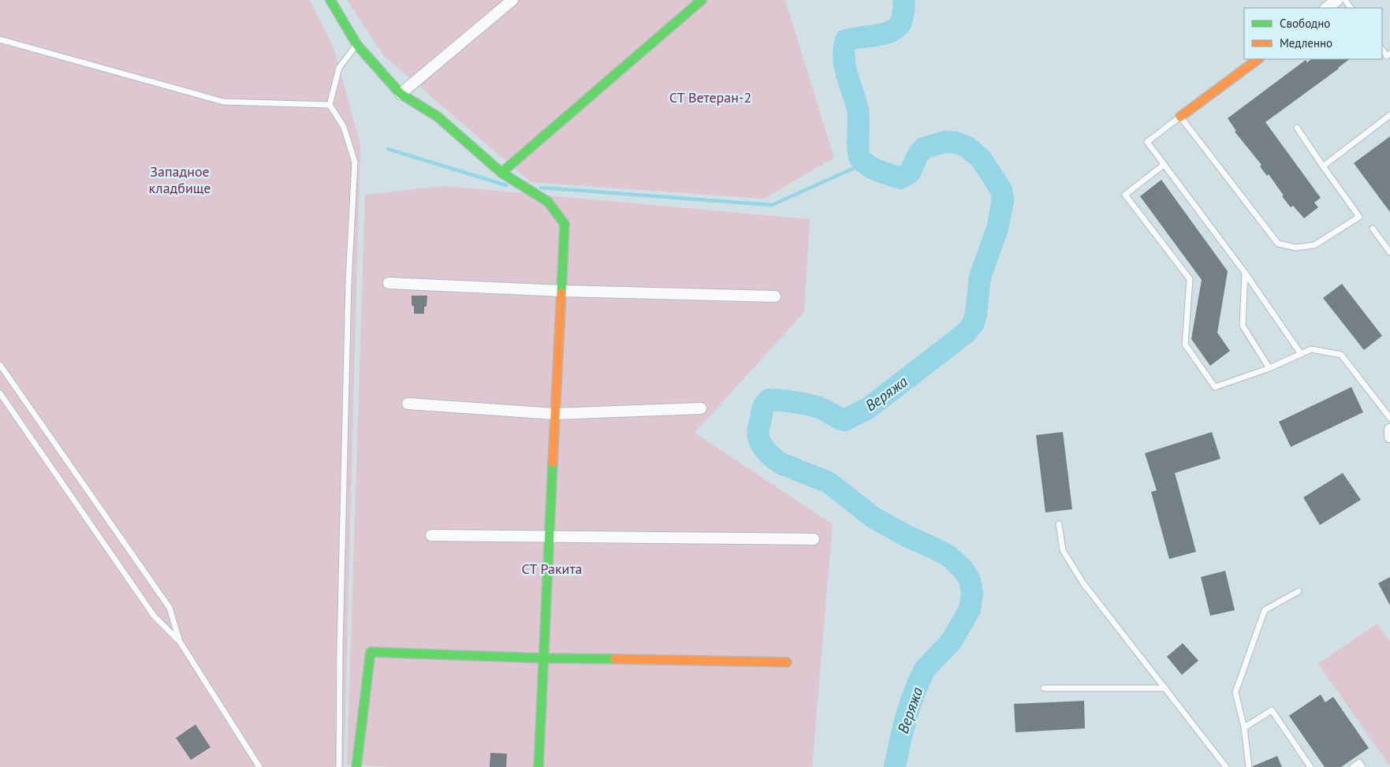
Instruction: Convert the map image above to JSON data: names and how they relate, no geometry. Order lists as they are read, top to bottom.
{
  "water": ["Веряжа"],
  "parks": ["СТ Ветеран-2", "Западное кладбище", "СТ Ракита"],
  "legend": ["Свободно", "Медленно"]
}
